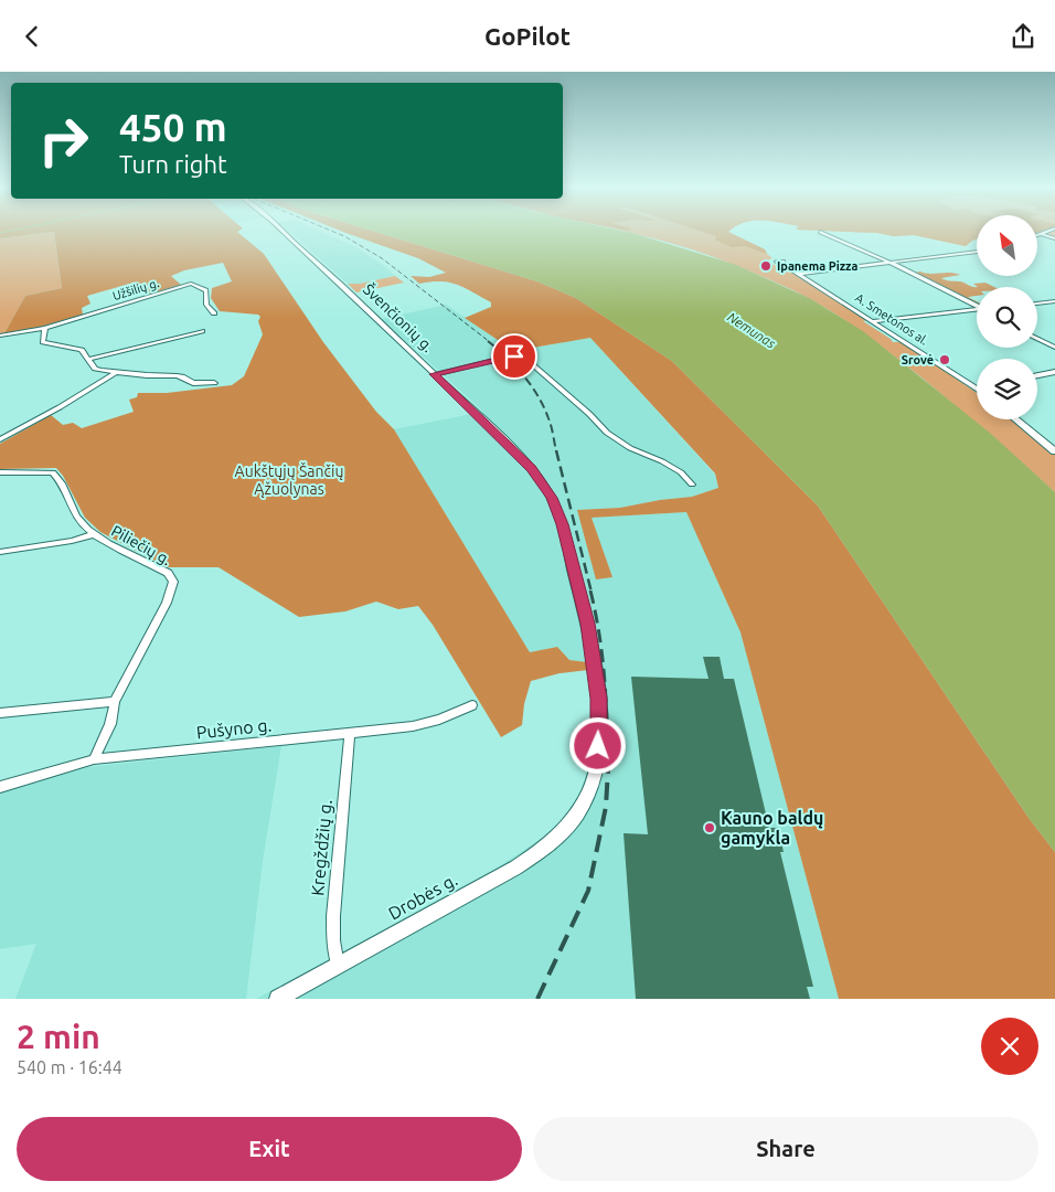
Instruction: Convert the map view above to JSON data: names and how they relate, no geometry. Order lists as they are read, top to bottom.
{
  "streets": {
    "street": [
      "Užšilių g.",
      "Švenčionių g.",
      "A. Smetonos al.",
      "Piliečių g.",
      "Pušyno g.",
      "Kregždžių g.",
      "Drobės g."
    ]
  },
  "crossings": [
    ["Švenčionių g.", "Drobės g."],
    ["Piliečių g.", "Pušyno g."],
    ["Pušyno g.", "Kregždžių g."],
    ["Kregždžių g.", "Drobės g."]
  ],
  "water": ["Nemunas"],
  "parks": ["Aukštųjų Šančių Ąžuolynas"],
  "places": ["Ipanema Pizza", "Srovė", "Kauno baldų gamykla"],
  "north": "top left",
  "page": {
    "header": "GoPilot",
    "turn": ["450 m", "Turn right"],
    "heading": ["2 min", "540 m · 16:44"],
    "buttons": ["Exit", "Share"]
  }
}
